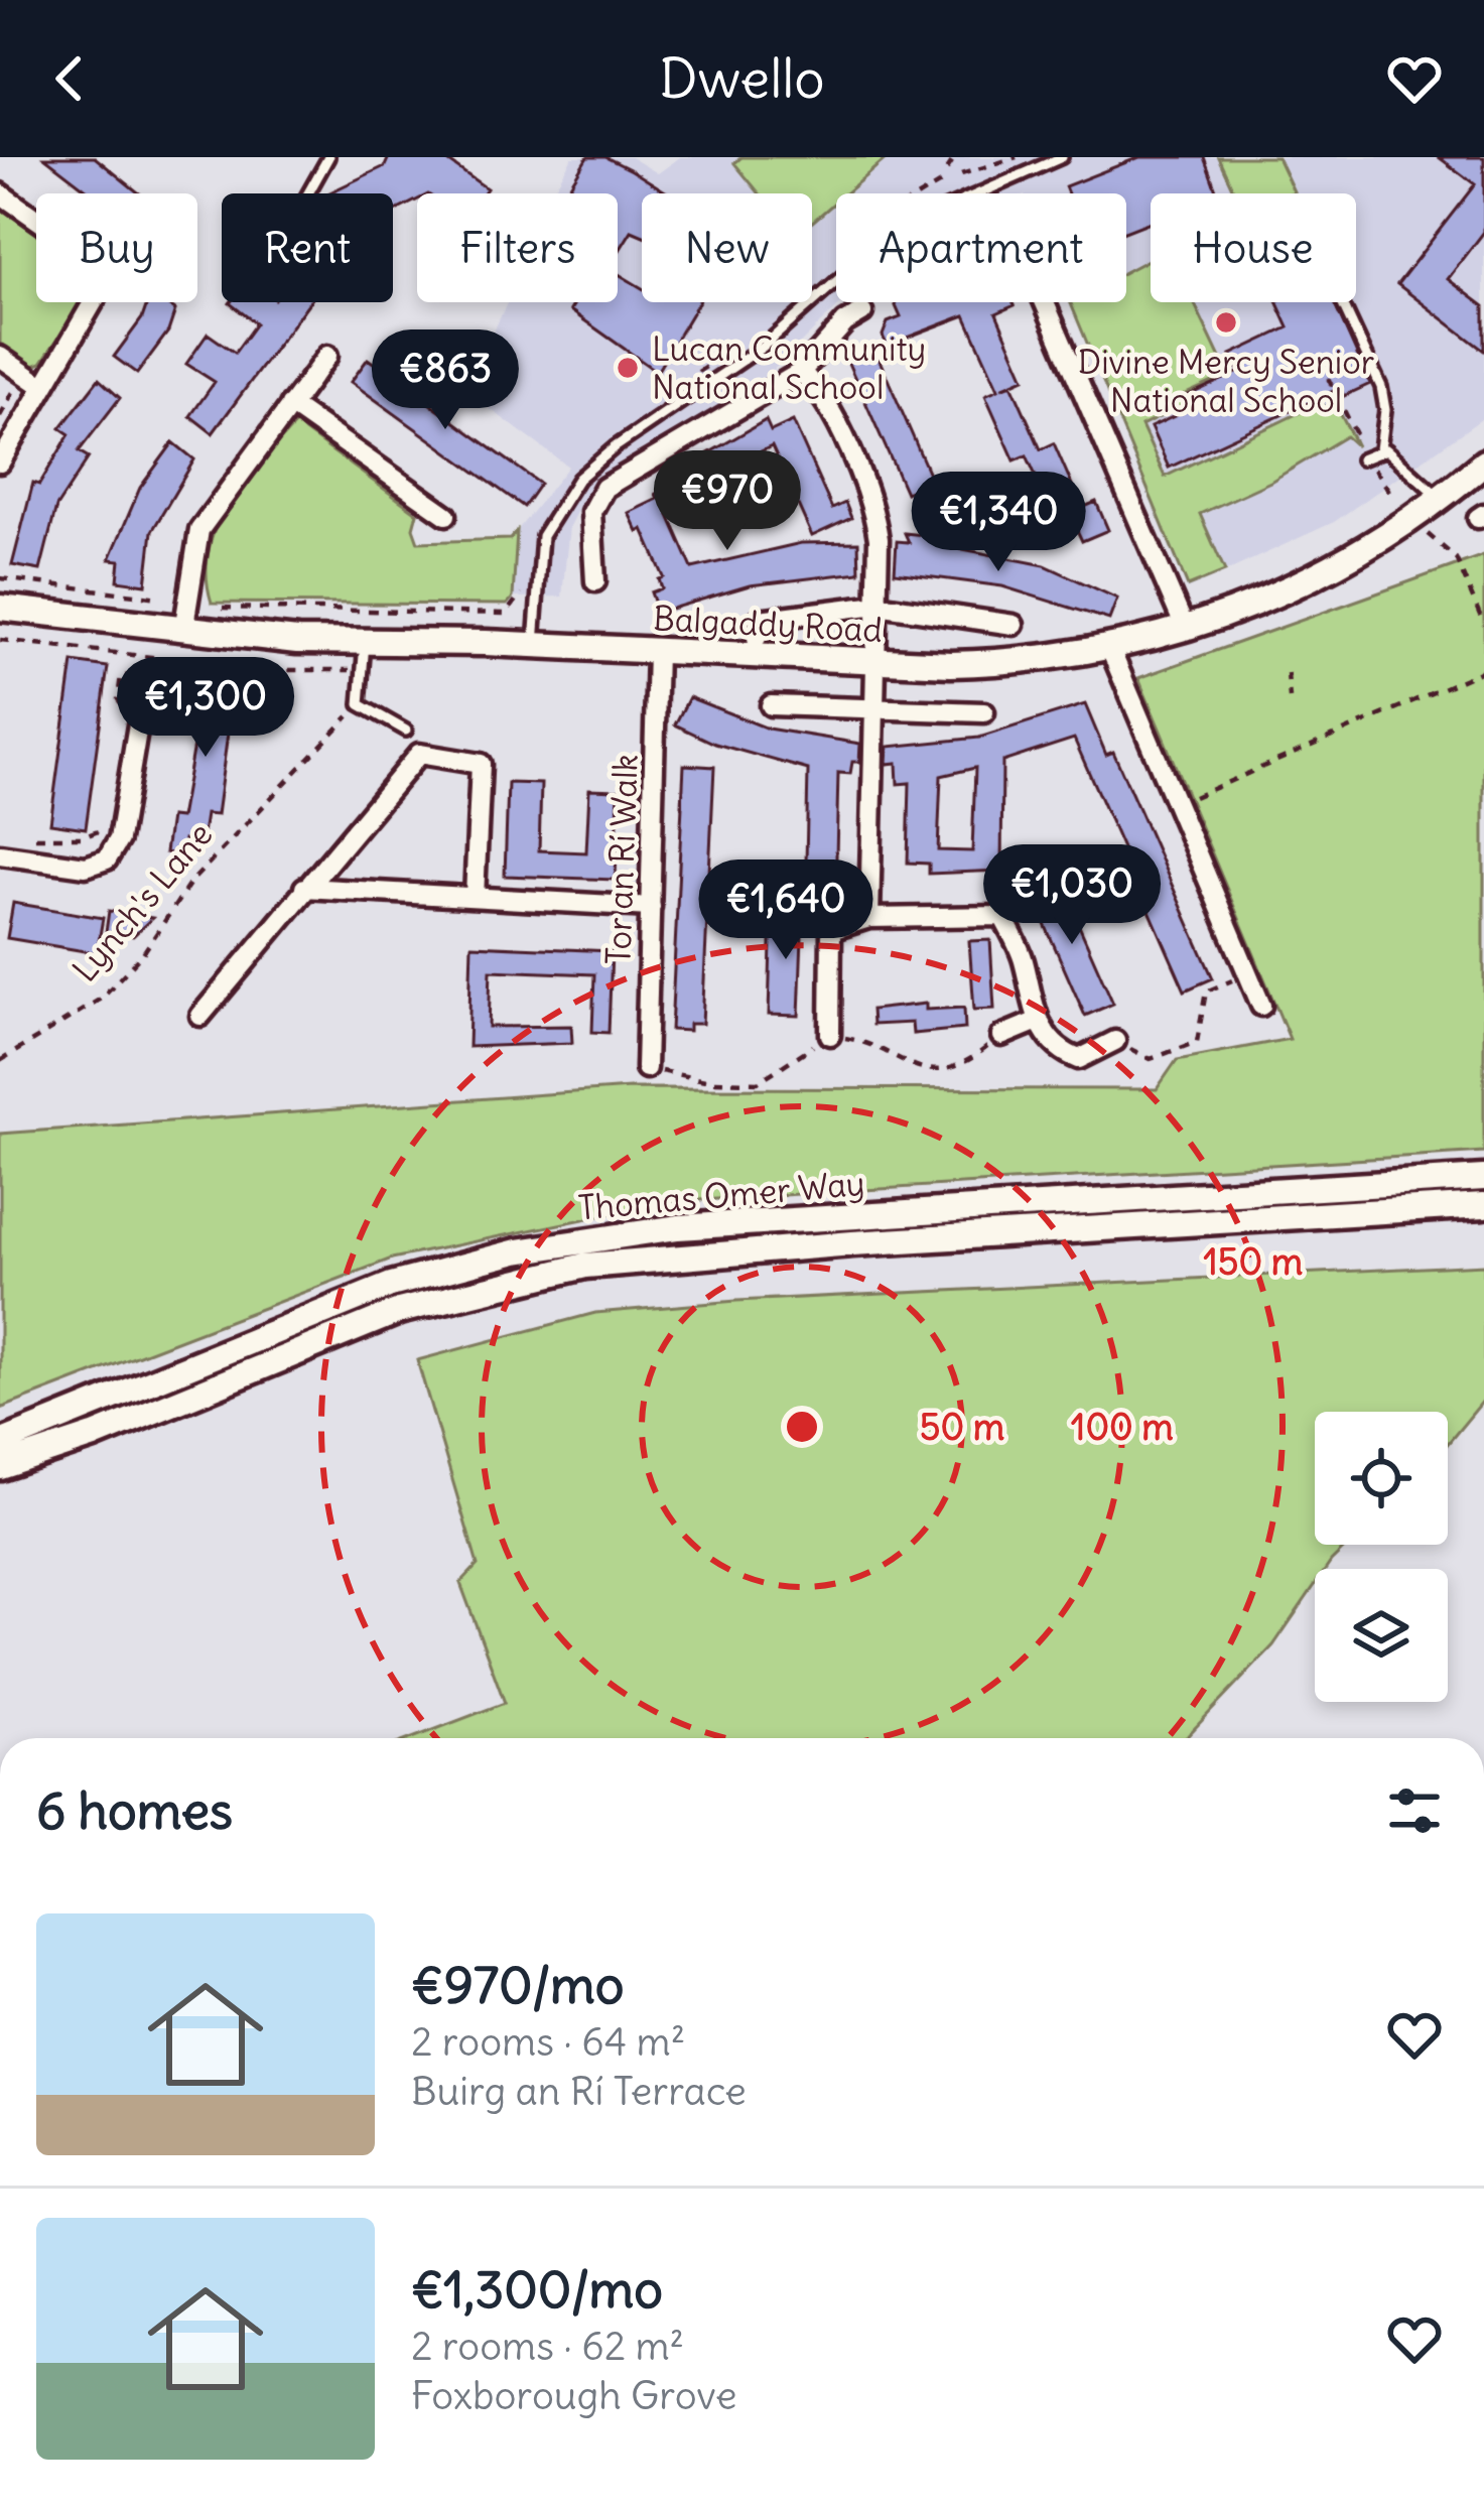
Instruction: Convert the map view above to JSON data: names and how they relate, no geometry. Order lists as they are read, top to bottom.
{
  "streets": {
    "street": ["Balgaddy Road", "Tor an Rí Walk", "Thomas Omer Way"],
    "path": ["Lynch's Lane"]
  },
  "crossings": [
    ["Balgaddy Road", "Tor an Rí Walk"]
  ],
  "places": ["Divine Mercy Senior National School", "Lucan Community National School"],
  "page": {
    "header": "Dwello",
    "chip": [
      "Buy",
      "Rent",
      "Filters",
      "New",
      "Apartment",
      "House"
    ],
    "price": [
      "€863",
      "€970",
      "€1,340",
      "€1,300",
      "€1,030",
      "€1,640"
    ],
    "heading": "6 homes",
    "list": [
      {
        "name": "€970/mo",
        "note": "2 rooms · 64 m² · Buirg an Rí Terrace"
      },
      {
        "name": "€1,300/mo",
        "note": "2 rooms · 62 m² · Foxborough Grove"
      }
    ]
  },
  "rings": ["150 m", "50 m", "100 m"]
}
